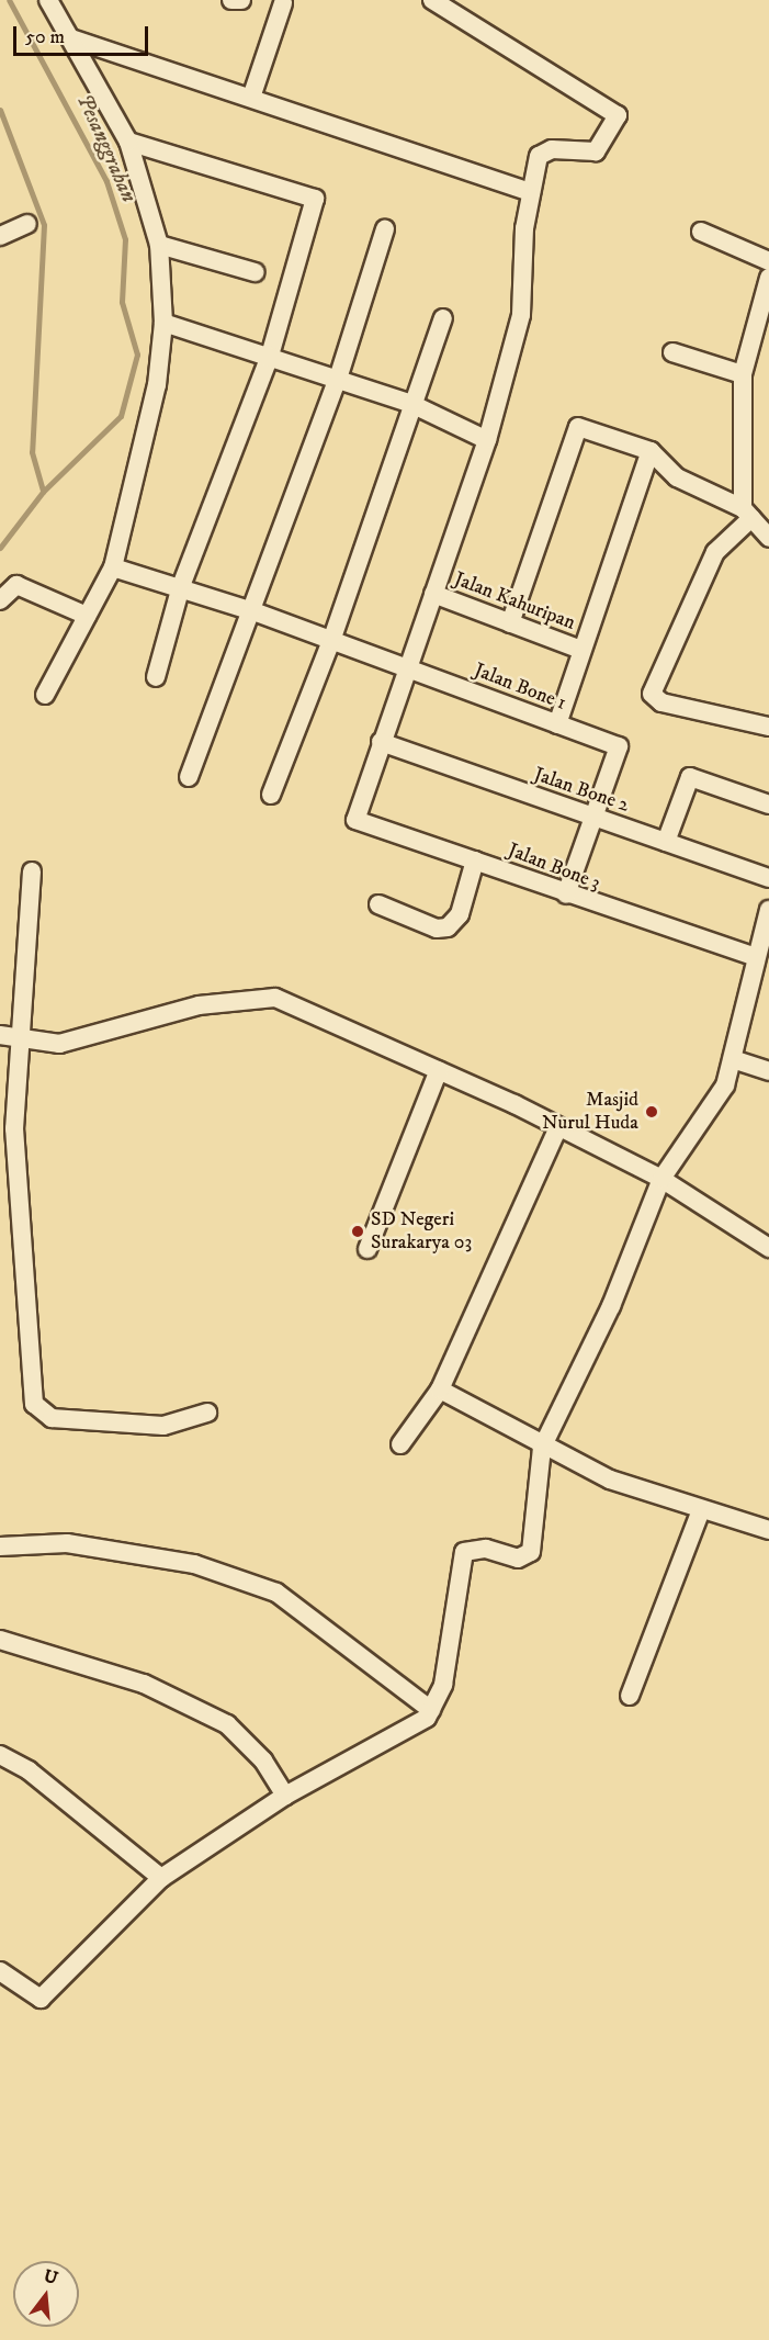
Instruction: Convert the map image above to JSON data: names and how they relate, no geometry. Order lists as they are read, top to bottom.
{
  "streets": {
    "street": [
      "Jalan Kahuripan",
      "Jalan Bone 1",
      "Jalan Bone 2",
      "Jalan Bone 3"
    ]
  },
  "crossings": [
    ["Jalan Bone 1", "Jalan Bone 2"],
    ["Jalan Bone 2", "Jalan Bone 3"]
  ],
  "water": ["Pesanggrahan"],
  "places": ["Masjid Nurul Huda", "SD Negeri Surakarya 03"],
  "scale_bar": "50 m",
  "north": "top"
}
